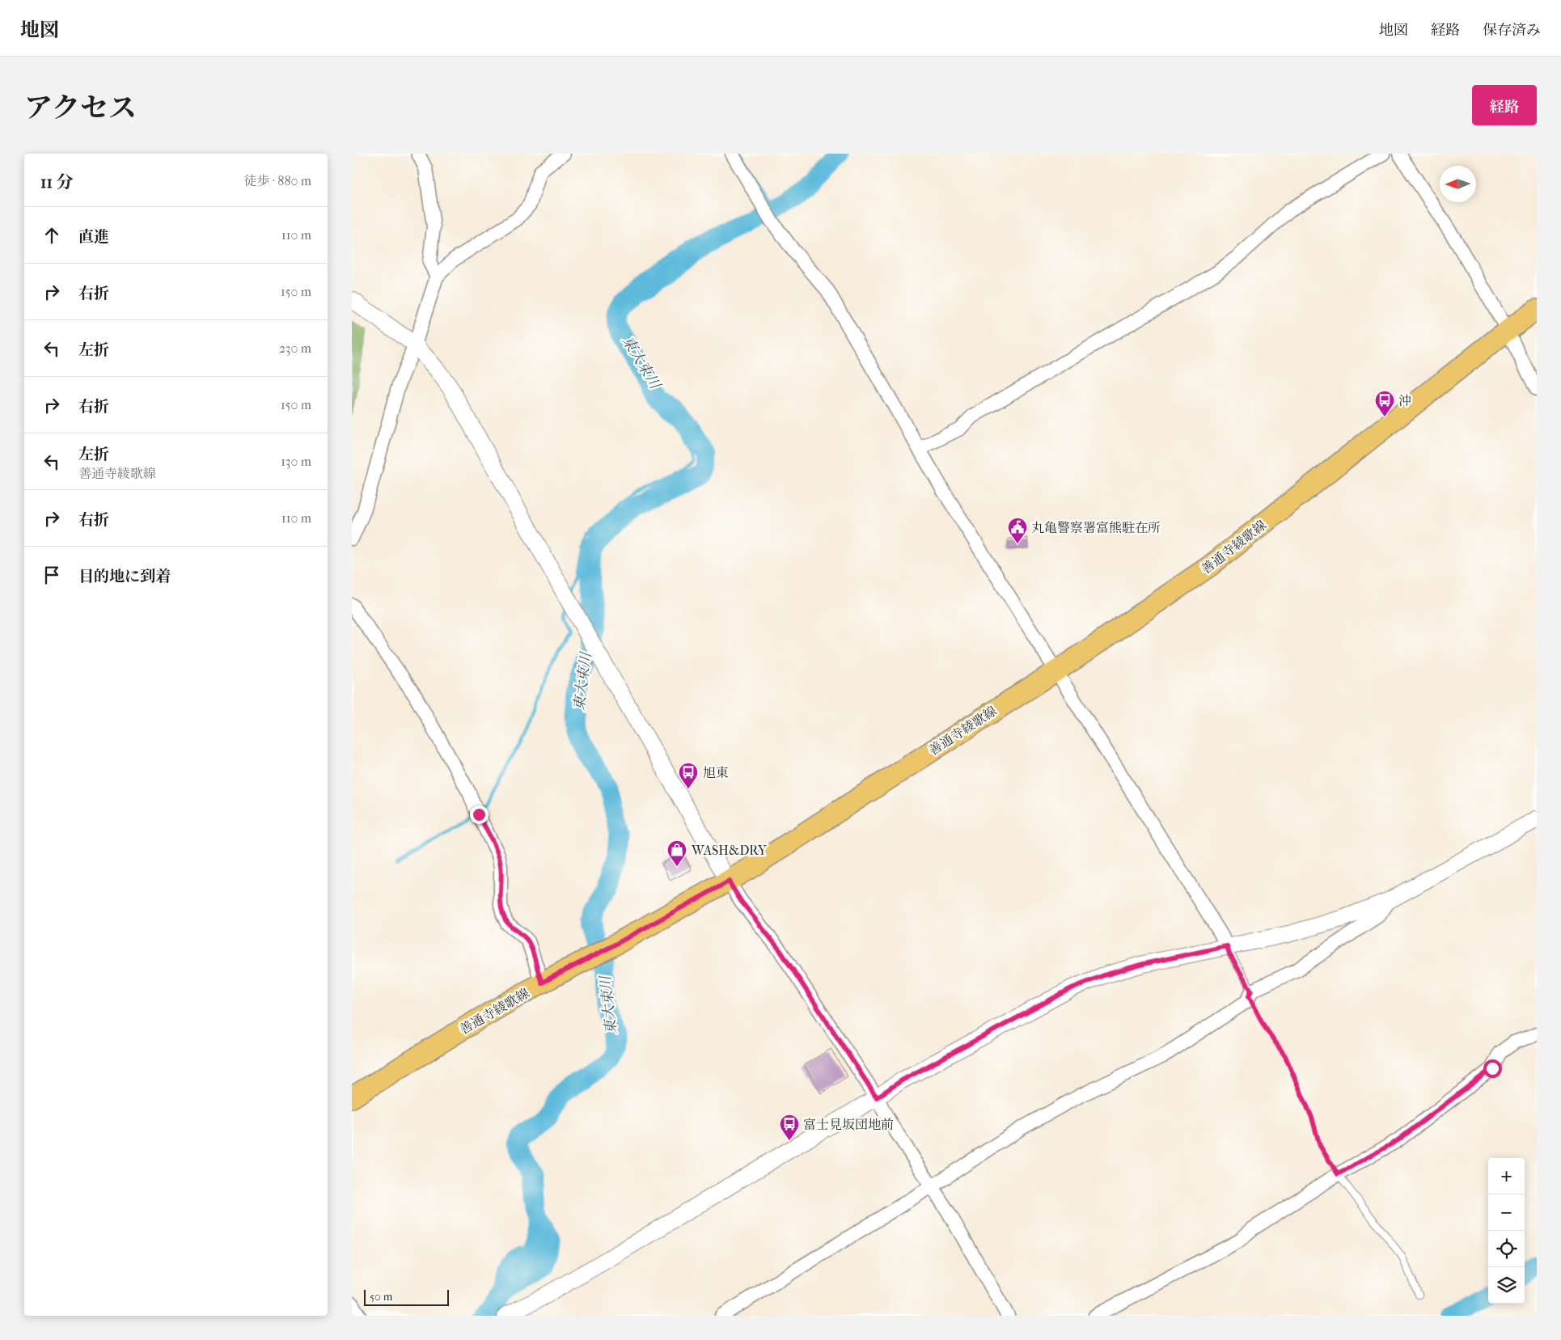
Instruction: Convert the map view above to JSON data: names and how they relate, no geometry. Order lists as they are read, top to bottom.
{
  "streets": {
    "main road": ["善通寺綾歌線"]
  },
  "water": ["東大束川"],
  "places": {
    "bus stop": ["沖", "旭東", "富士見坂団地前"],
    "public building": ["丸亀警察署富熊駐在所"],
    "shop": ["WASH&DRY"]
  },
  "scale_bar": "50 m",
  "north": "left",
  "page": {
    "header": "地図",
    "nav": ["地図", "経路", "保存済み"],
    "title": "アクセス",
    "buttons": "経路",
    "heading": ["11 分", "徒歩 · 880 m"],
    "list": [
      ["直進", "110 m"],
      ["右折", "150 m"],
      ["左折", "230 m"],
      ["右折", "150 m"],
      ["左折", "善通寺綾歌線", "130 m"],
      ["右折", "110 m"],
      "目的地に到着"
    ],
    "map_buttons": ["+", "−"],
    "scale": "50 m"
  }
}
